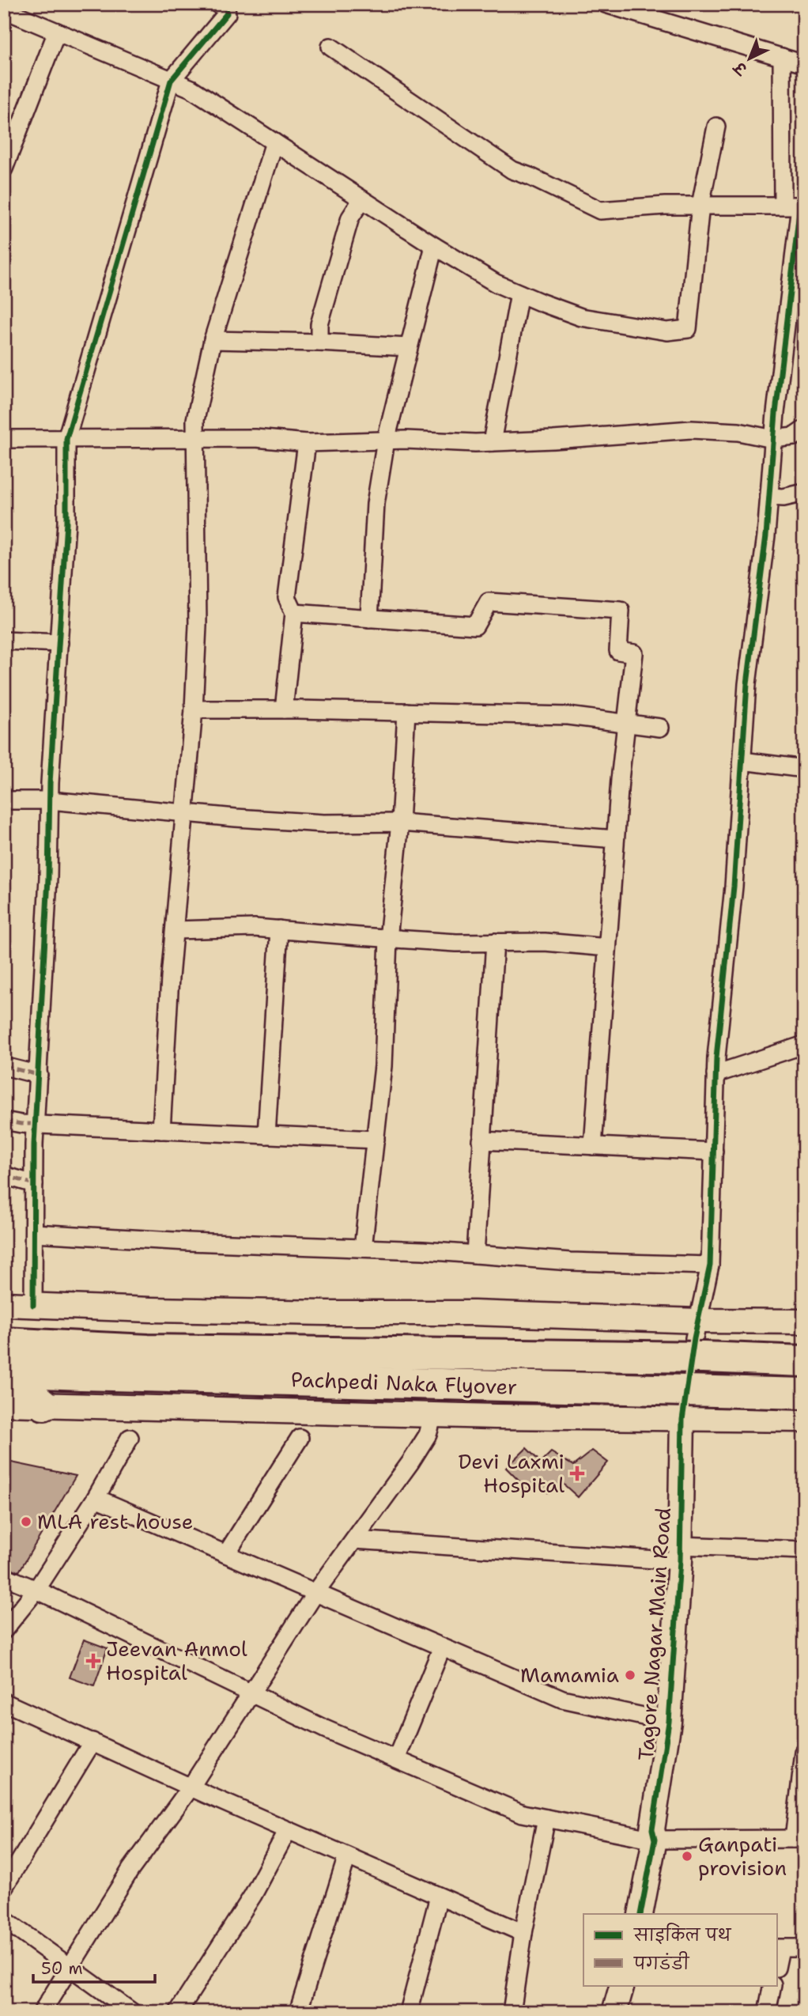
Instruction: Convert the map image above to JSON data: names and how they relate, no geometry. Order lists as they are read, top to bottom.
{
  "streets": {
    "highway": ["Pachpedi Naka Flyover"],
    "main road": ["Tagore Nagar Main Road"]
  },
  "places": {
    "health": ["Devi Laxmi Hospital", "Jeevan Anmol Hospital"],
    "other": ["MLA rest house", "Mamamia", "Ganpati provision"]
  },
  "legend": ["साइकिल पथ", "पगडंडी"],
  "scale_bar": "50 m",
  "north": "bottom left"
}
